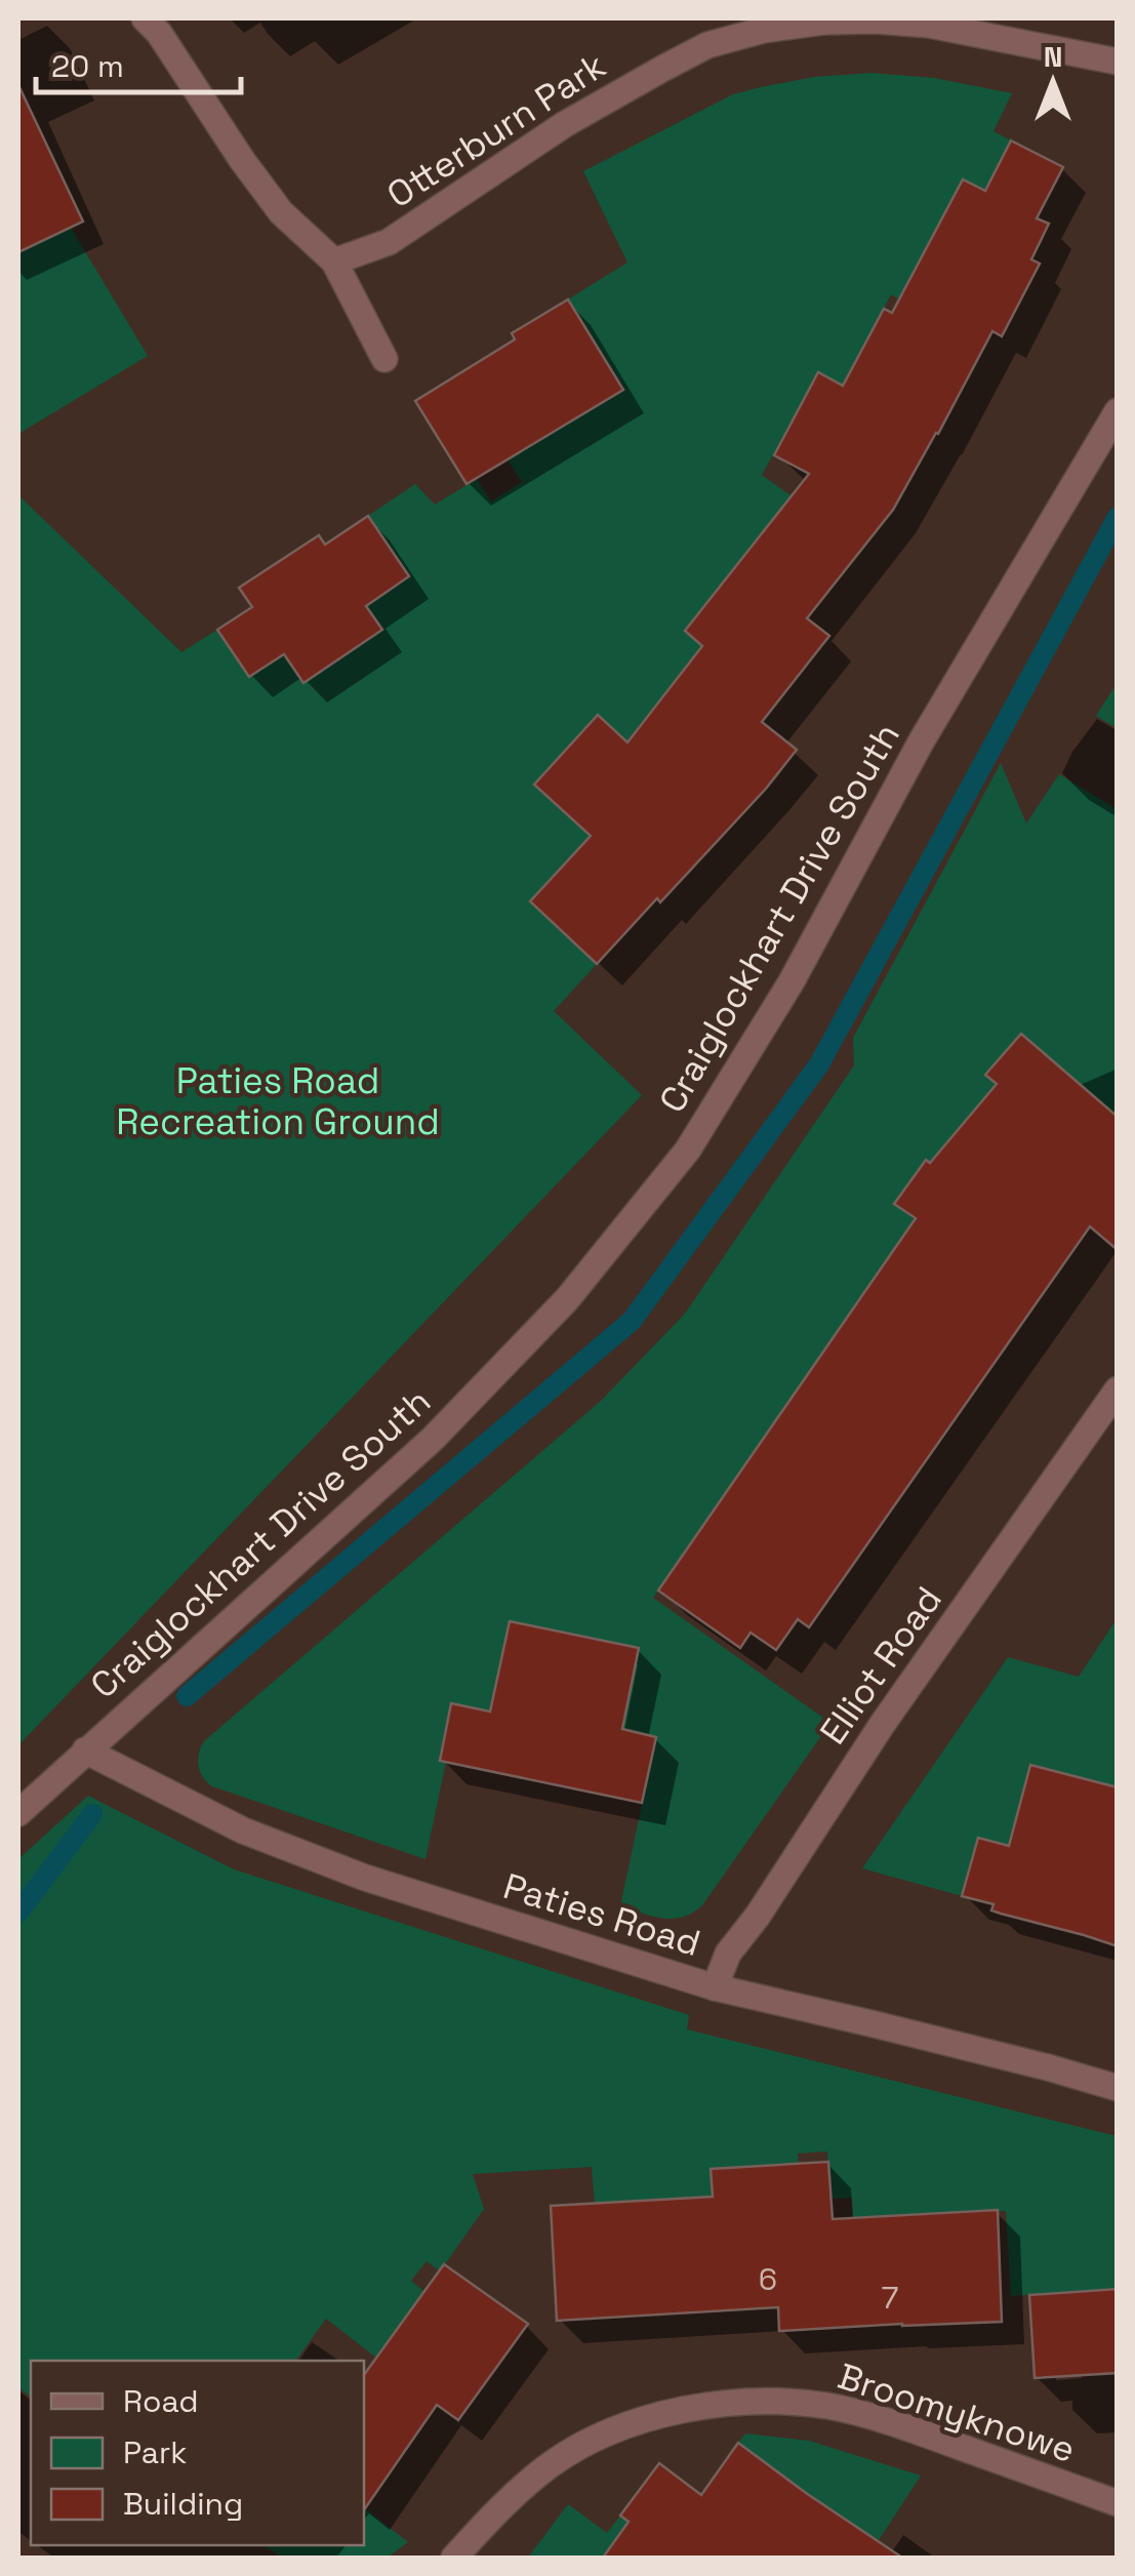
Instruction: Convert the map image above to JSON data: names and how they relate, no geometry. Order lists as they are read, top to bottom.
{
  "streets": {
    "street": [
      "Otterburn Park",
      "Craiglockhart Drive South",
      "Elliot Road",
      "Paties Road",
      "Broomyknowe"
    ]
  },
  "crossings": [
    ["Craiglockhart Drive South", "Paties Road"],
    ["Elliot Road", "Paties Road"]
  ],
  "parks": ["Paties Road Recreation Ground"],
  "house_numbers": ["6", "7"],
  "legend": ["Road", "Park", "Building"],
  "scale_bar": "20 m",
  "north": "top"
}
